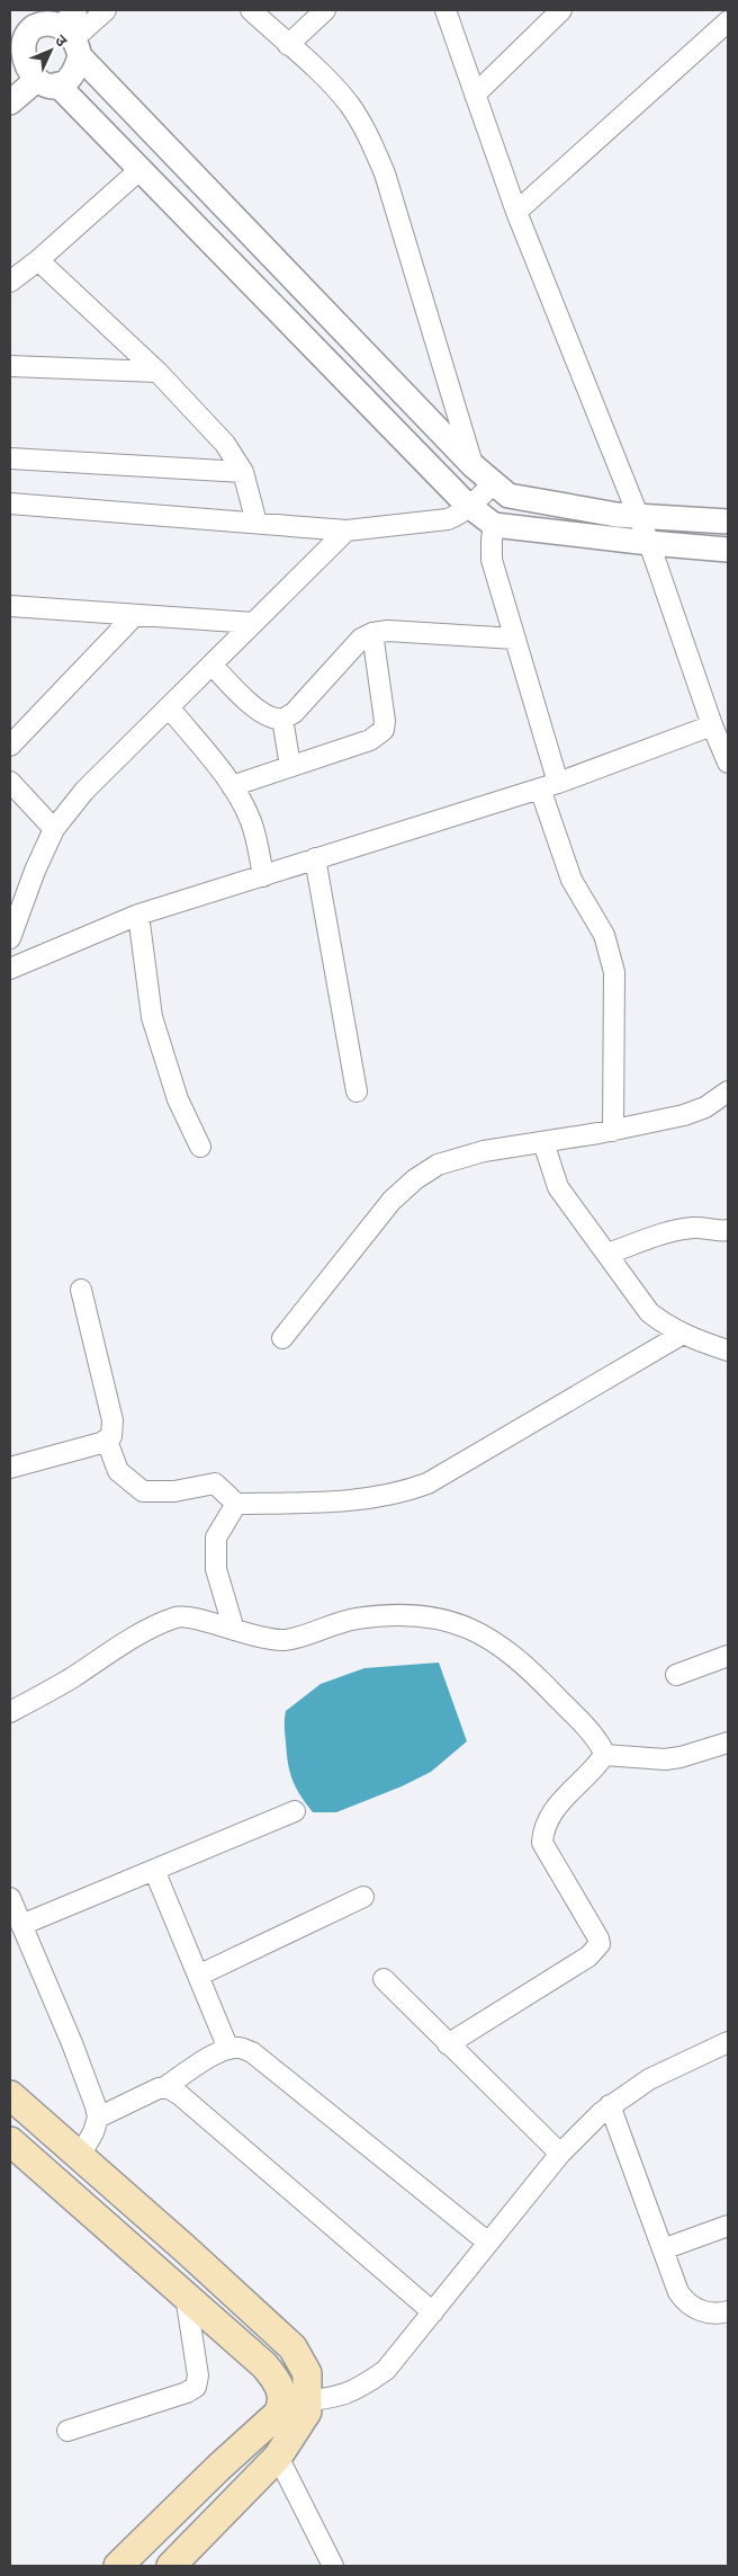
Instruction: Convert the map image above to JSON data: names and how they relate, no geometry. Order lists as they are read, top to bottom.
{
  "north": "top right"
}
